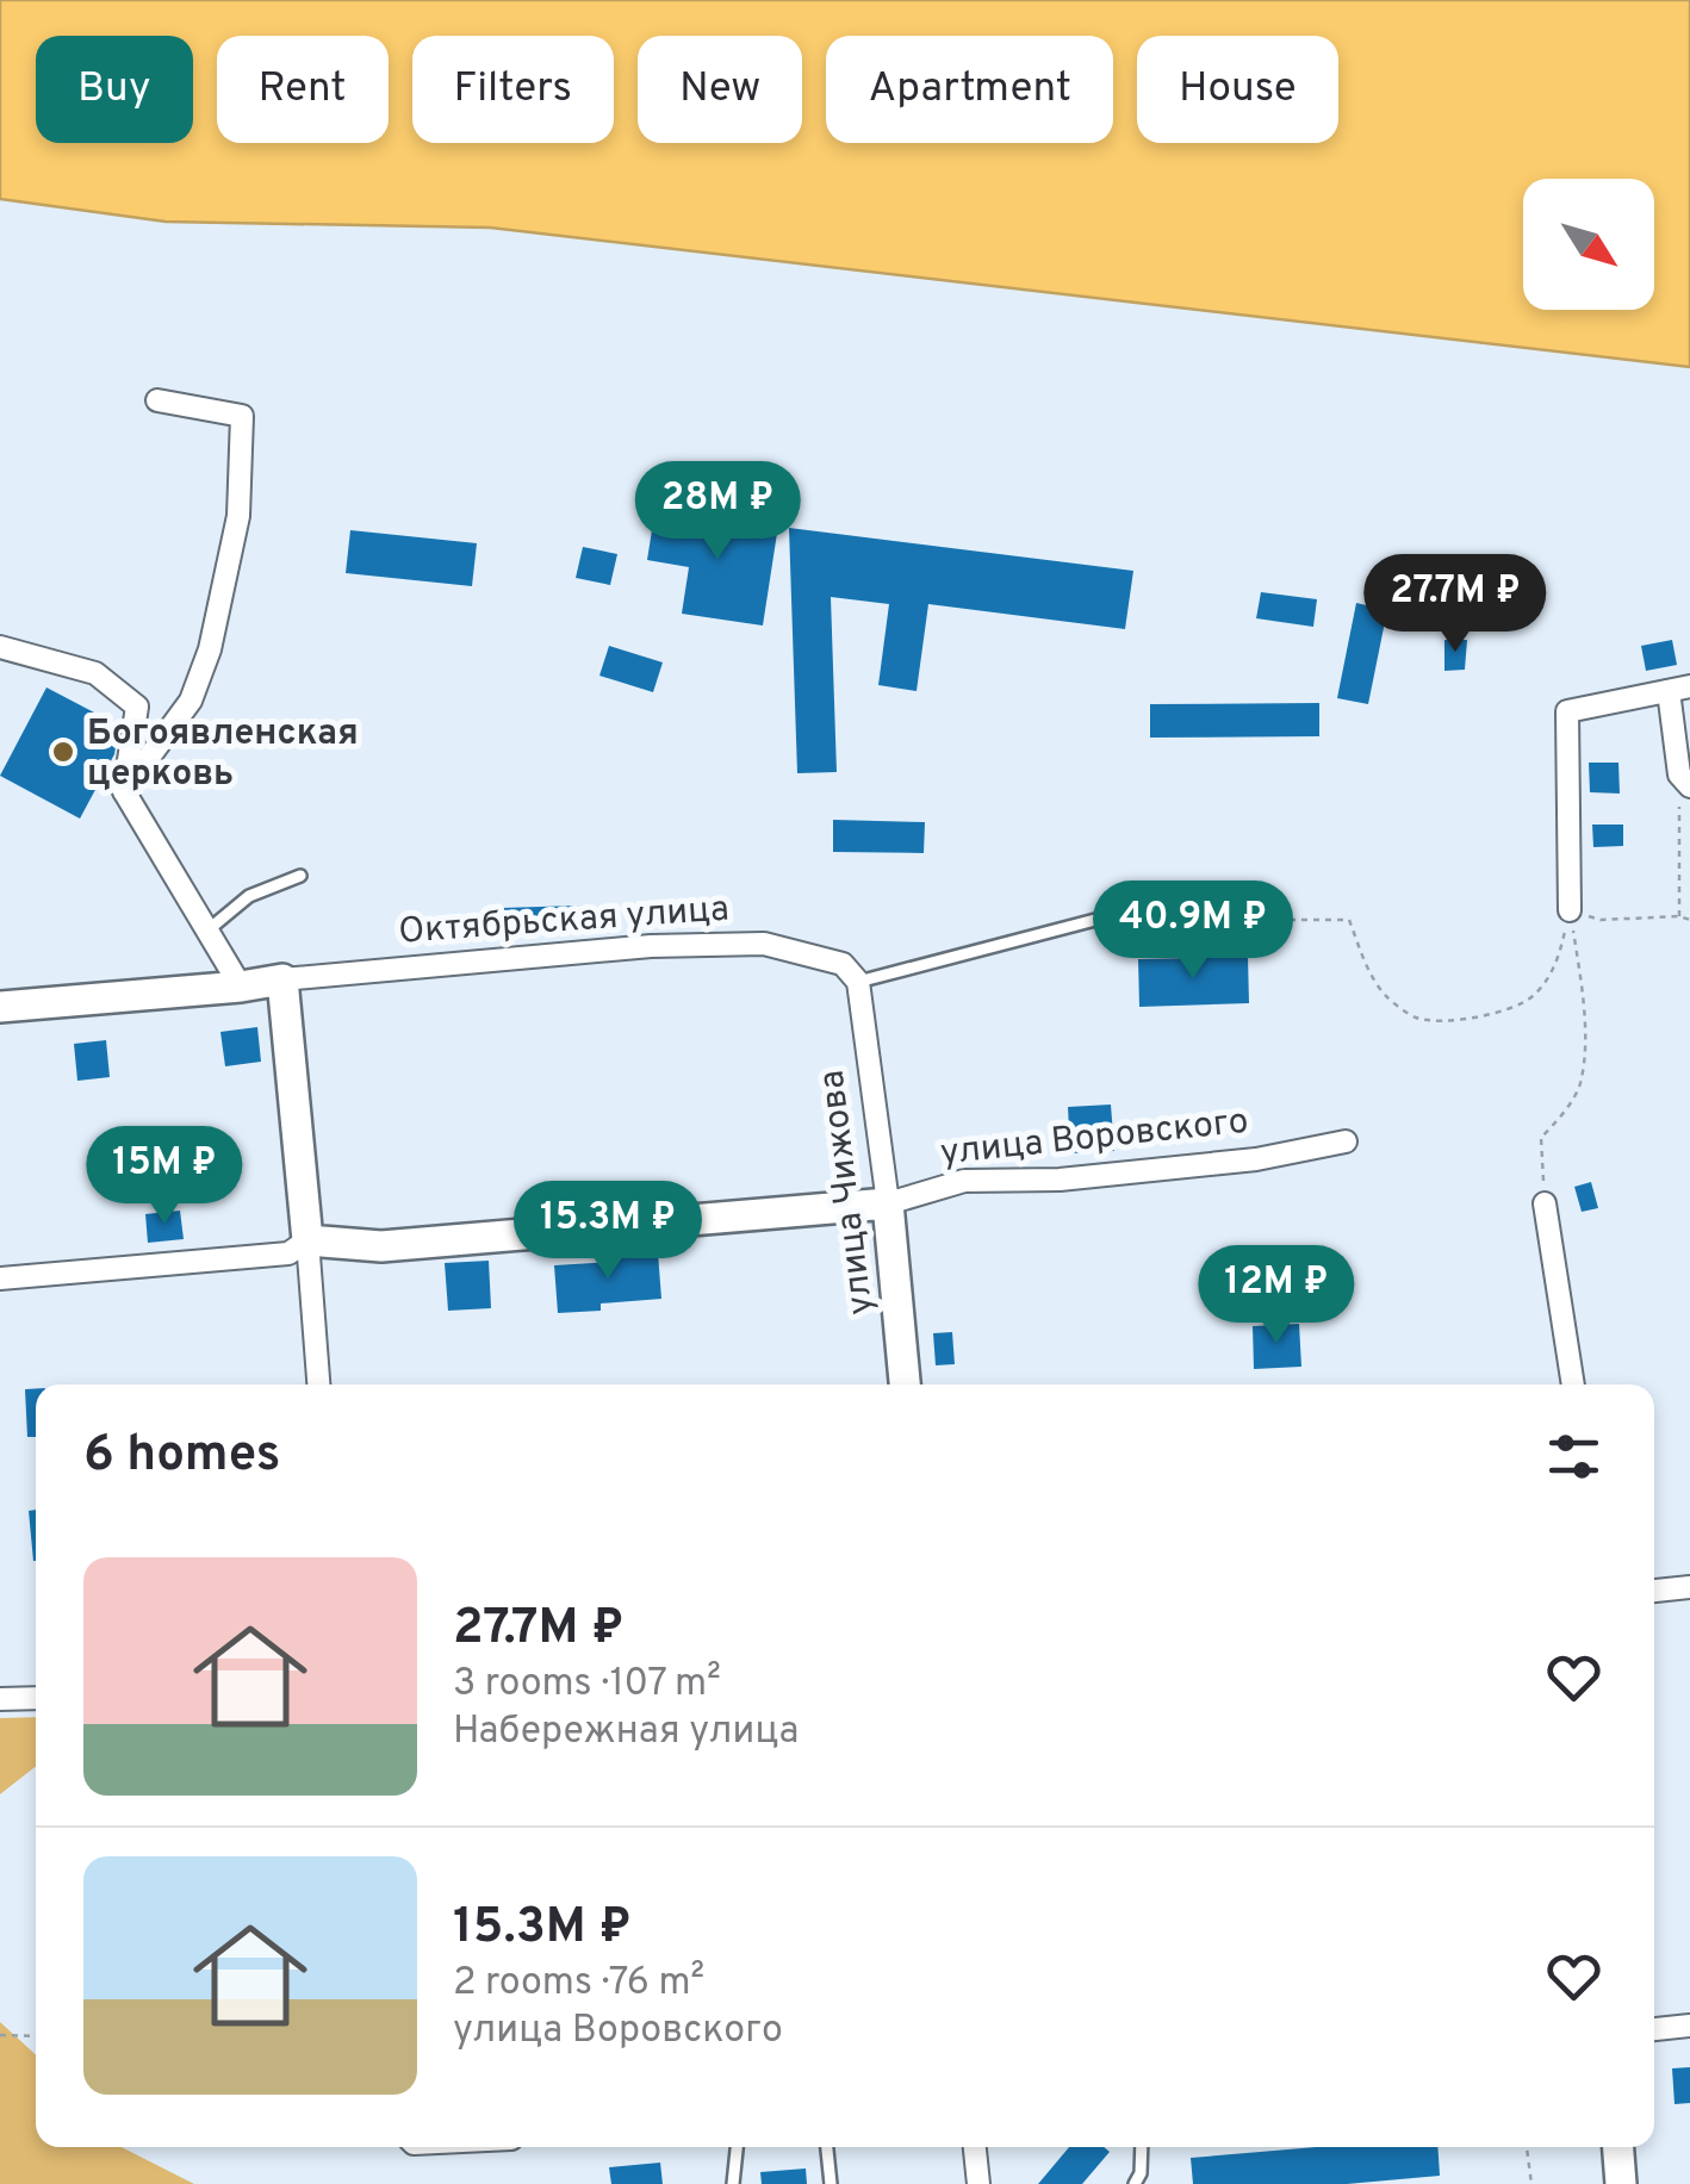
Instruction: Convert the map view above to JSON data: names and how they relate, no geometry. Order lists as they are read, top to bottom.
{
  "streets": {
    "street": ["Октябрьская улица", "улица Воровского", "улица Чижова"]
  },
  "crossings": [
    ["Октябрьская улица", "улица Чижова"],
    ["улица Воровского", "улица Чижова"]
  ],
  "places": ["Богоявленская церковь"],
  "north": "bottom right",
  "page": {
    "chip": [
      "Buy",
      "Rent",
      "Filters",
      "New",
      "Apartment",
      "House"
    ],
    "price": [
      "28M ₽",
      "27.7M ₽",
      "40.9M ₽",
      "15M ₽",
      "15.3M ₽",
      "12M ₽"
    ],
    "heading": "6 homes",
    "list": [
      {
        "name": "27.7M ₽",
        "note": "3 rooms · 107 m² · Набережная улица"
      },
      {
        "name": "15.3M ₽",
        "note": "2 rooms · 76 m² · улица Воровского"
      }
    ]
  }
}
